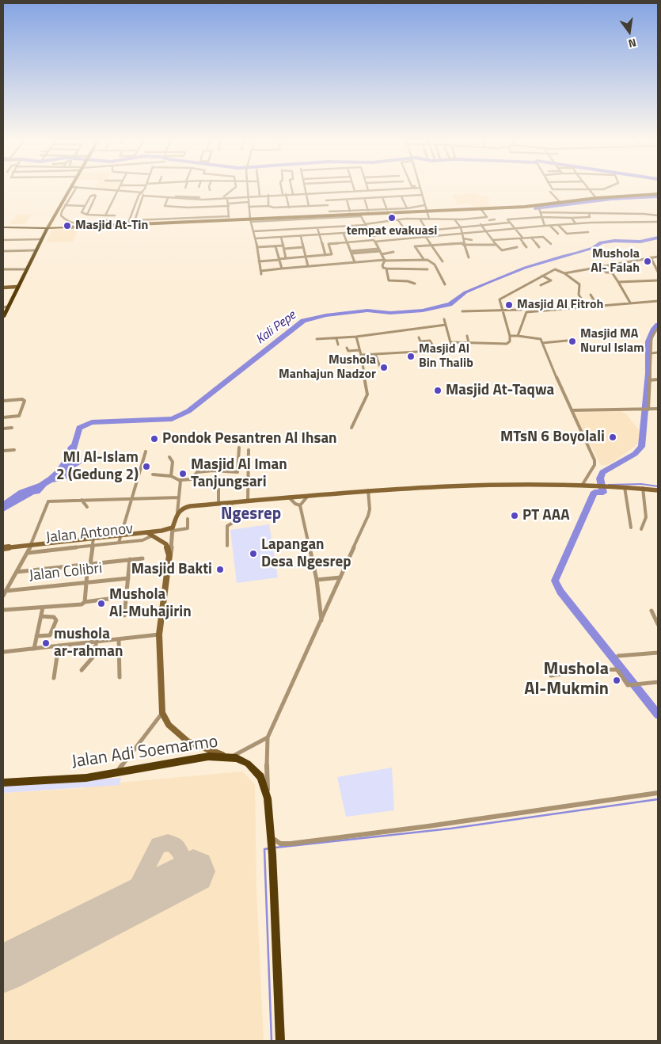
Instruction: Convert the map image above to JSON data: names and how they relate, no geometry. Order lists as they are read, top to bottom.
{
  "streets": {
    "highway": ["Jalan Adi Soemarmo"],
    "street": ["Jalan Antonov", "Jalan Colibri"]
  },
  "districts": ["Ngesrep"],
  "water": ["Kali Pepe"],
  "places": [
    "tempat evakuasi",
    "Masjid At-Tin",
    "Mushola Al- Falah",
    "Masjid Al Fitroh",
    "Masjid MA Nurul Islam",
    "Masjid Al Bin Thalib",
    "Mushola Manhajun Nadzor",
    "Masjid At-Taqwa",
    "MTsN 6 Boyolali",
    "Pondok Pesantren Al Ihsan",
    "MI Al-Islam 2 (Gedung 2)",
    "Masjid Al Iman Tanjungsari",
    "PT AAA",
    "Lapangan Desa Ngesrep",
    "Masjid Bakti",
    "Mushola Al-Muhajirin",
    "mushola ar-rahman",
    "Mushola Al-Mukmin"
  ],
  "north": "bottom"
}
